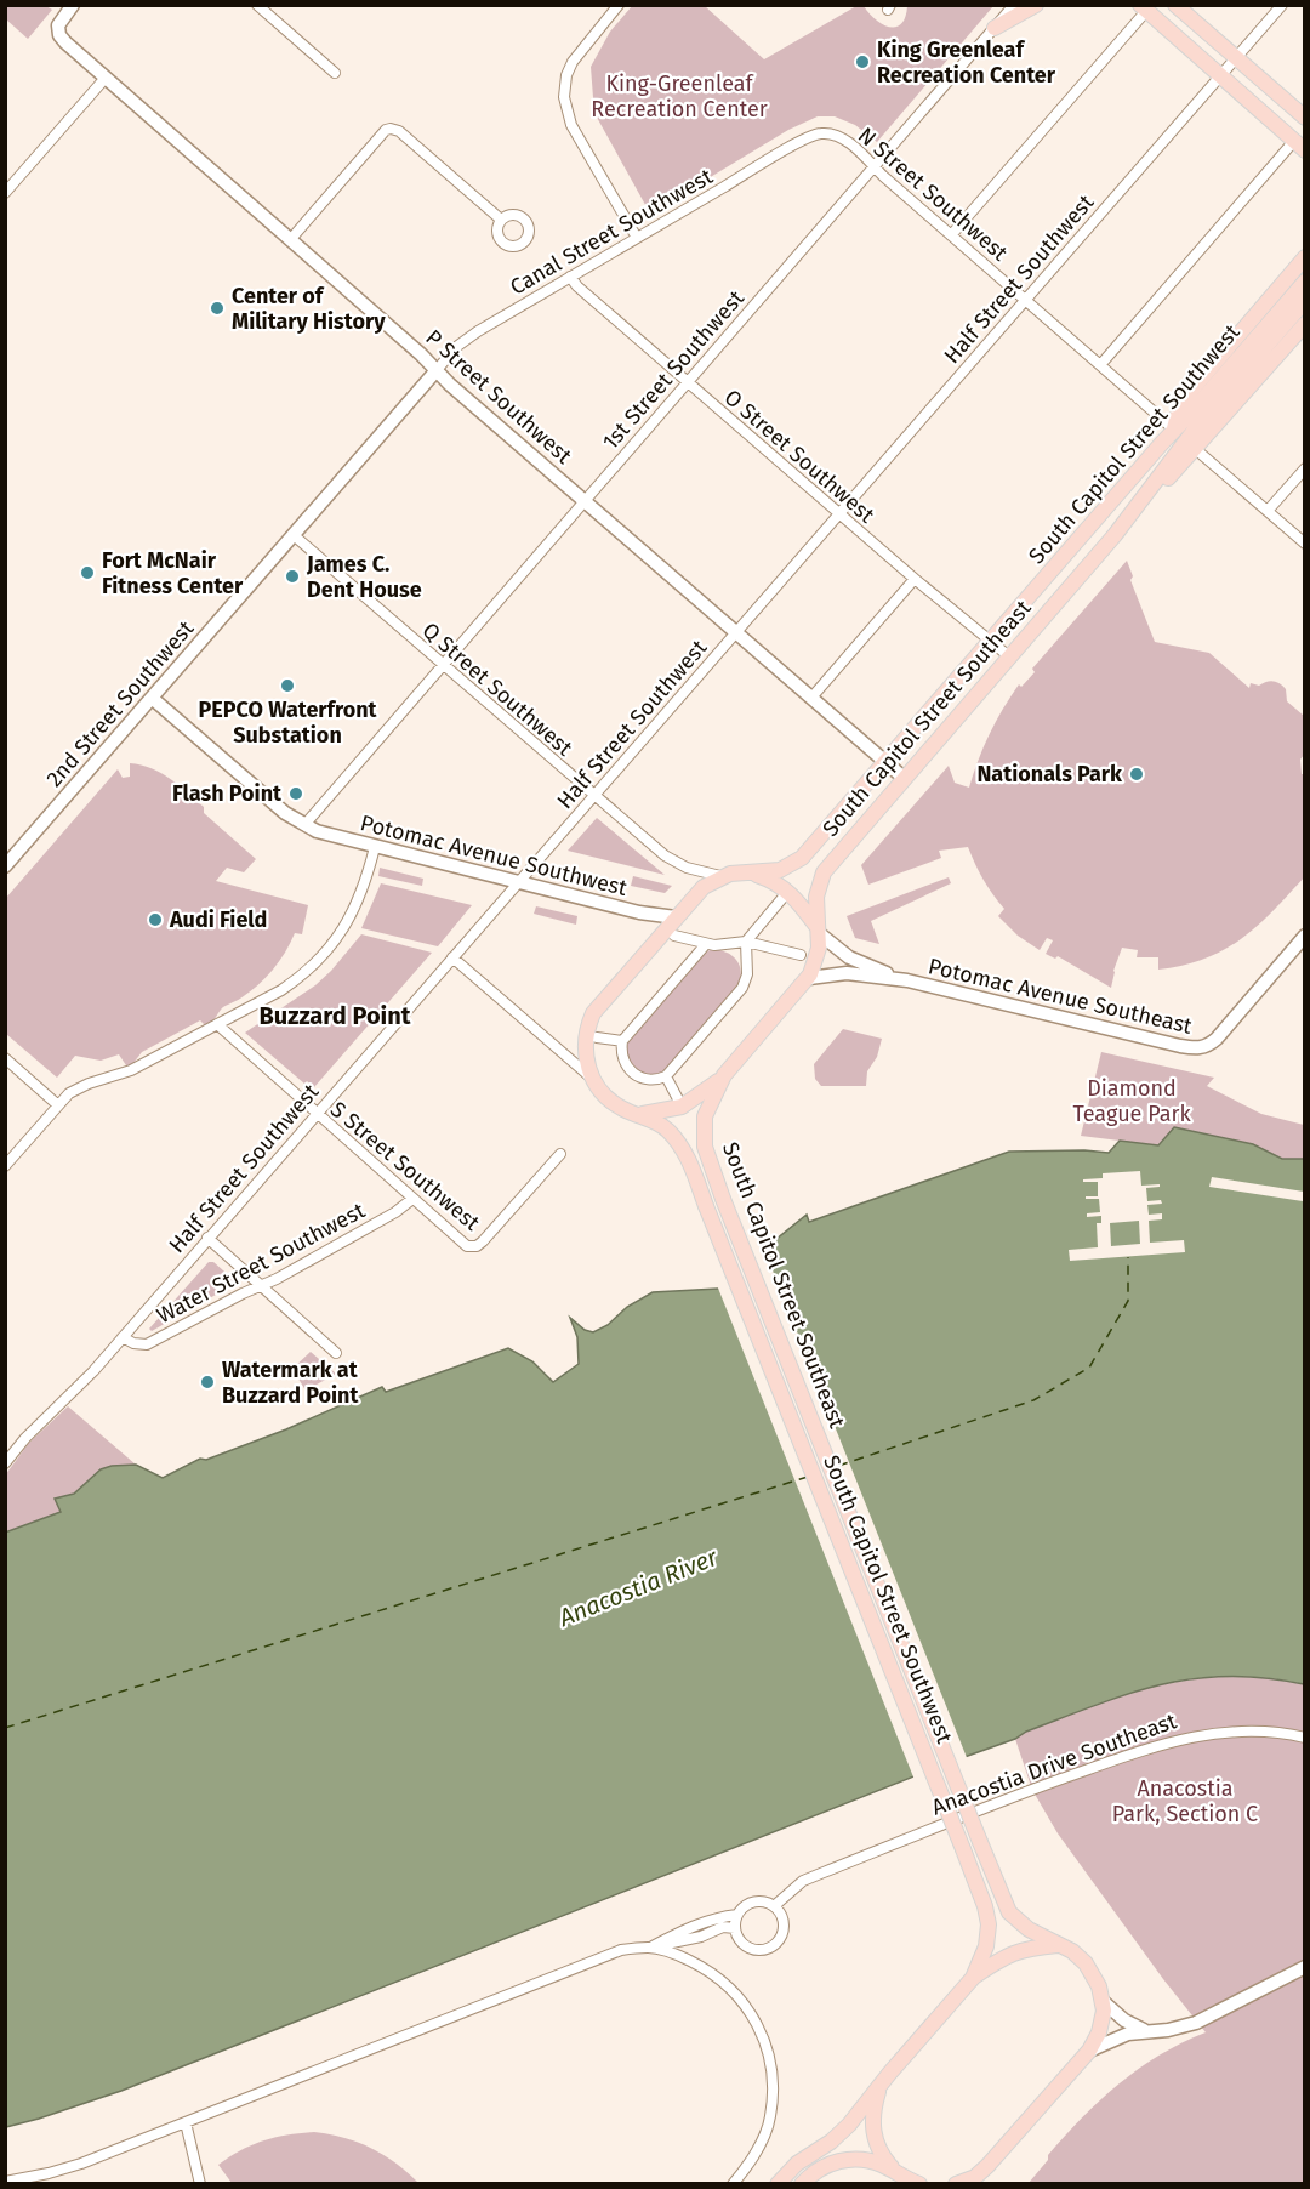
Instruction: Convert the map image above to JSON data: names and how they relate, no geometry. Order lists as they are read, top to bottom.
{
  "streets": {
    "main road": ["South Capitol Street Southwest", "South Capitol Street Southeast"],
    "street": [
      "N Street Southwest",
      "Canal Street Southwest",
      "Half Street Southwest",
      "1st Street Southwest",
      "P Street Southwest",
      "O Street Southwest",
      "Q Street Southwest",
      "2nd Street Southwest",
      "Potomac Avenue Southwest",
      "Potomac Avenue Southeast",
      "S Street Southwest",
      "Water Street Southwest",
      "Anacostia Drive Southeast"
    ]
  },
  "crossings": [
    ["N Street Southwest", "Canal Street Southwest"],
    ["N Street Southwest", "Half Street Southwest"],
    ["N Street Southwest", "1st Street Southwest"],
    ["N Street Southwest", "South Capitol Street Southwest"],
    ["N Street Southwest", "South Capitol Street Southeast"],
    ["Canal Street Southwest", "P Street Southwest"],
    ["Canal Street Southwest", "O Street Southwest"],
    ["Canal Street Southwest", "2nd Street Southwest"],
    ["Half Street Southwest", "P Street Southwest"],
    ["Half Street Southwest", "O Street Southwest"],
    ["Half Street Southwest", "Q Street Southwest"],
    ["Half Street Southwest", "Potomac Avenue Southwest"],
    ["Half Street Southwest", "S Street Southwest"],
    ["Half Street Southwest", "Water Street Southwest"],
    ["1st Street Southwest", "P Street Southwest"],
    ["1st Street Southwest", "O Street Southwest"],
    ["1st Street Southwest", "Q Street Southwest"],
    ["1st Street Southwest", "Potomac Avenue Southwest"],
    ["P Street Southwest", "South Capitol Street Southwest"],
    ["P Street Southwest", "2nd Street Southwest"],
    ["P Street Southwest", "South Capitol Street Southeast"],
    ["South Capitol Street Southwest", "O Street Southwest"],
    ["South Capitol Street Southwest", "Q Street Southwest"],
    ["South Capitol Street Southwest", "Potomac Avenue Southwest"],
    ["O Street Southwest", "South Capitol Street Southeast"],
    ["Q Street Southwest", "2nd Street Southwest"],
    ["2nd Street Southwest", "Potomac Avenue Southwest"],
    ["South Capitol Street Southeast", "Potomac Avenue Southeast"],
    ["S Street Southwest", "Water Street Southwest"]
  ],
  "districts": ["Buzzard Point"],
  "water": ["Anacostia River"],
  "parks": ["King-Greenleaf Recreation Center", "Diamond Teague Park", "Anacostia Park, Section C"],
  "places": [
    "King Greenleaf Recreation Center",
    "Center of Military History",
    "Fort McNair Fitness Center",
    "James C. Dent House",
    "PEPCO Waterfront Substation",
    "Nationals Park",
    "Flash Point",
    "Audi Field",
    "Watermark at Buzzard Point"
  ]
}
